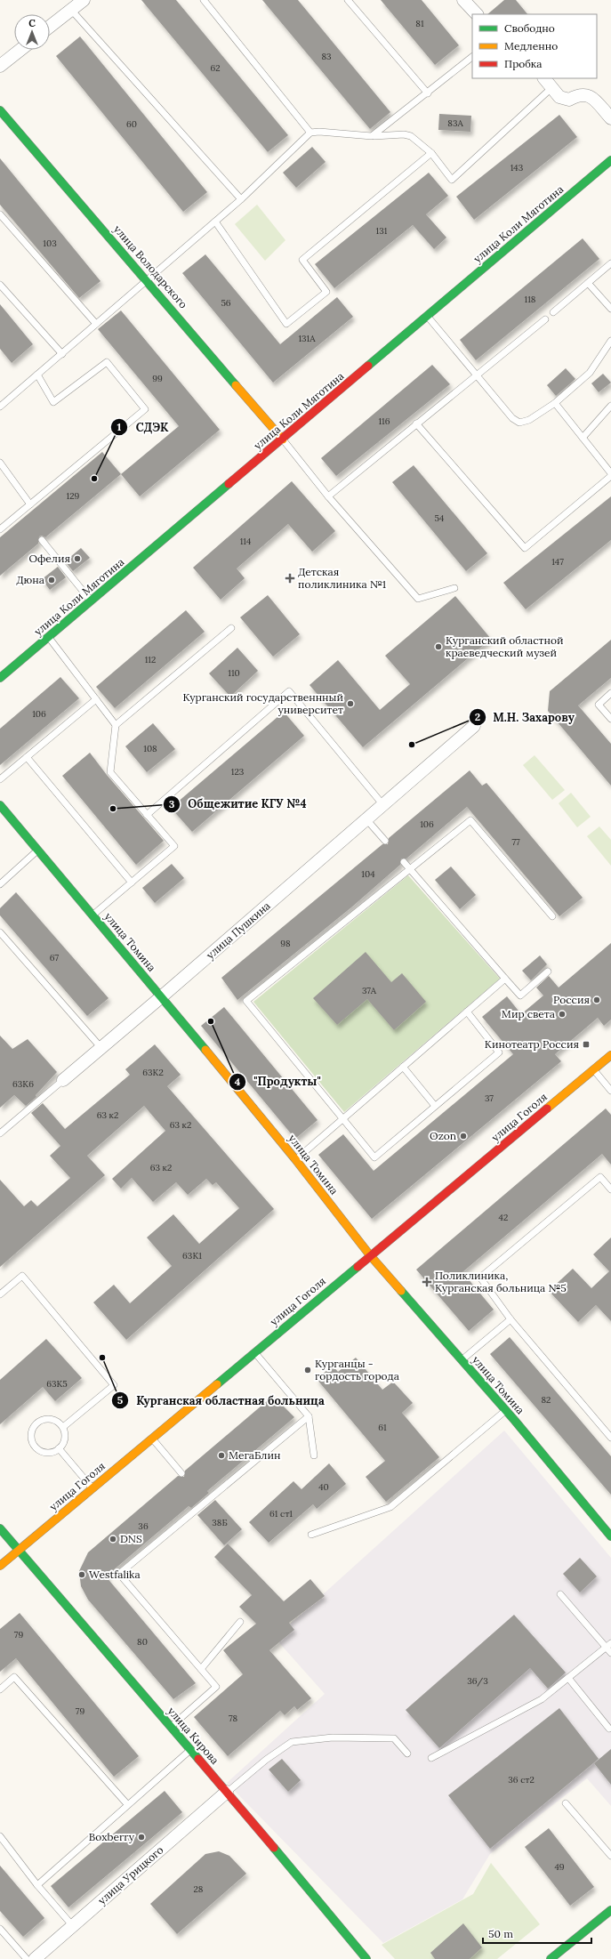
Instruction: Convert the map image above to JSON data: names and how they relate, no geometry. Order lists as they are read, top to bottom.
{
  "streets": {
    "street": [
      "улица Коли Мяготина",
      "улица Володарского",
      "улица Пушкина",
      "улица Томина",
      "улица Гоголя",
      "улица Кирова",
      "улица Урицкого"
    ]
  },
  "crossings": [
    ["улица Коли Мяготина", "улица Володарского"],
    ["улица Пушкина", "улица Томина"],
    ["улица Томина", "улица Гоголя"],
    ["улица Гоголя", "улица Кирова"],
    ["улица Кирова", "улица Урицкого"]
  ],
  "places": {
    "other": [
      "СДЭК",
      "Офелия",
      "Дюна",
      "Курганский областной краеведческий музей",
      "Курганский государственнный университет",
      "М.Н. Захарову",
      "Общежитие КГУ №4",
      "Россия",
      "Мир света",
      "\"Продукты\"",
      "Ozon",
      "Курганская областная больница",
      "Курганцы - гордость города",
      "МегаБлин",
      "DNS",
      "Westfalika",
      "Boxberry"
    ],
    "health": ["Детская поликлиника №1", "Поликлиника, Курганская больница №5"],
    "transit": ["Кинотеатр Россия"]
  },
  "house_numbers": [
    "81",
    "83",
    "62",
    "83А",
    "60",
    "143",
    "131",
    "103",
    "118",
    "56",
    "131А",
    "99",
    "116",
    "129",
    "54",
    "114",
    "147",
    "112",
    "110",
    "106",
    "108",
    "123",
    "106",
    "77",
    "104",
    "98",
    "67",
    "37А",
    "63К2",
    "63К6",
    "37",
    "63 к2",
    "63 к2",
    "63 к2",
    "42",
    "63К1",
    "63К5",
    "82",
    "61",
    "40",
    "61 ст1",
    "38Б",
    "36",
    "79",
    "80",
    "36/3",
    "79",
    "78",
    "36 ст2",
    "49",
    "28"
  ],
  "legend": ["Свободно", "Медленно", "Пробка"],
  "scale_bar": "50 m",
  "north": "top"
}
